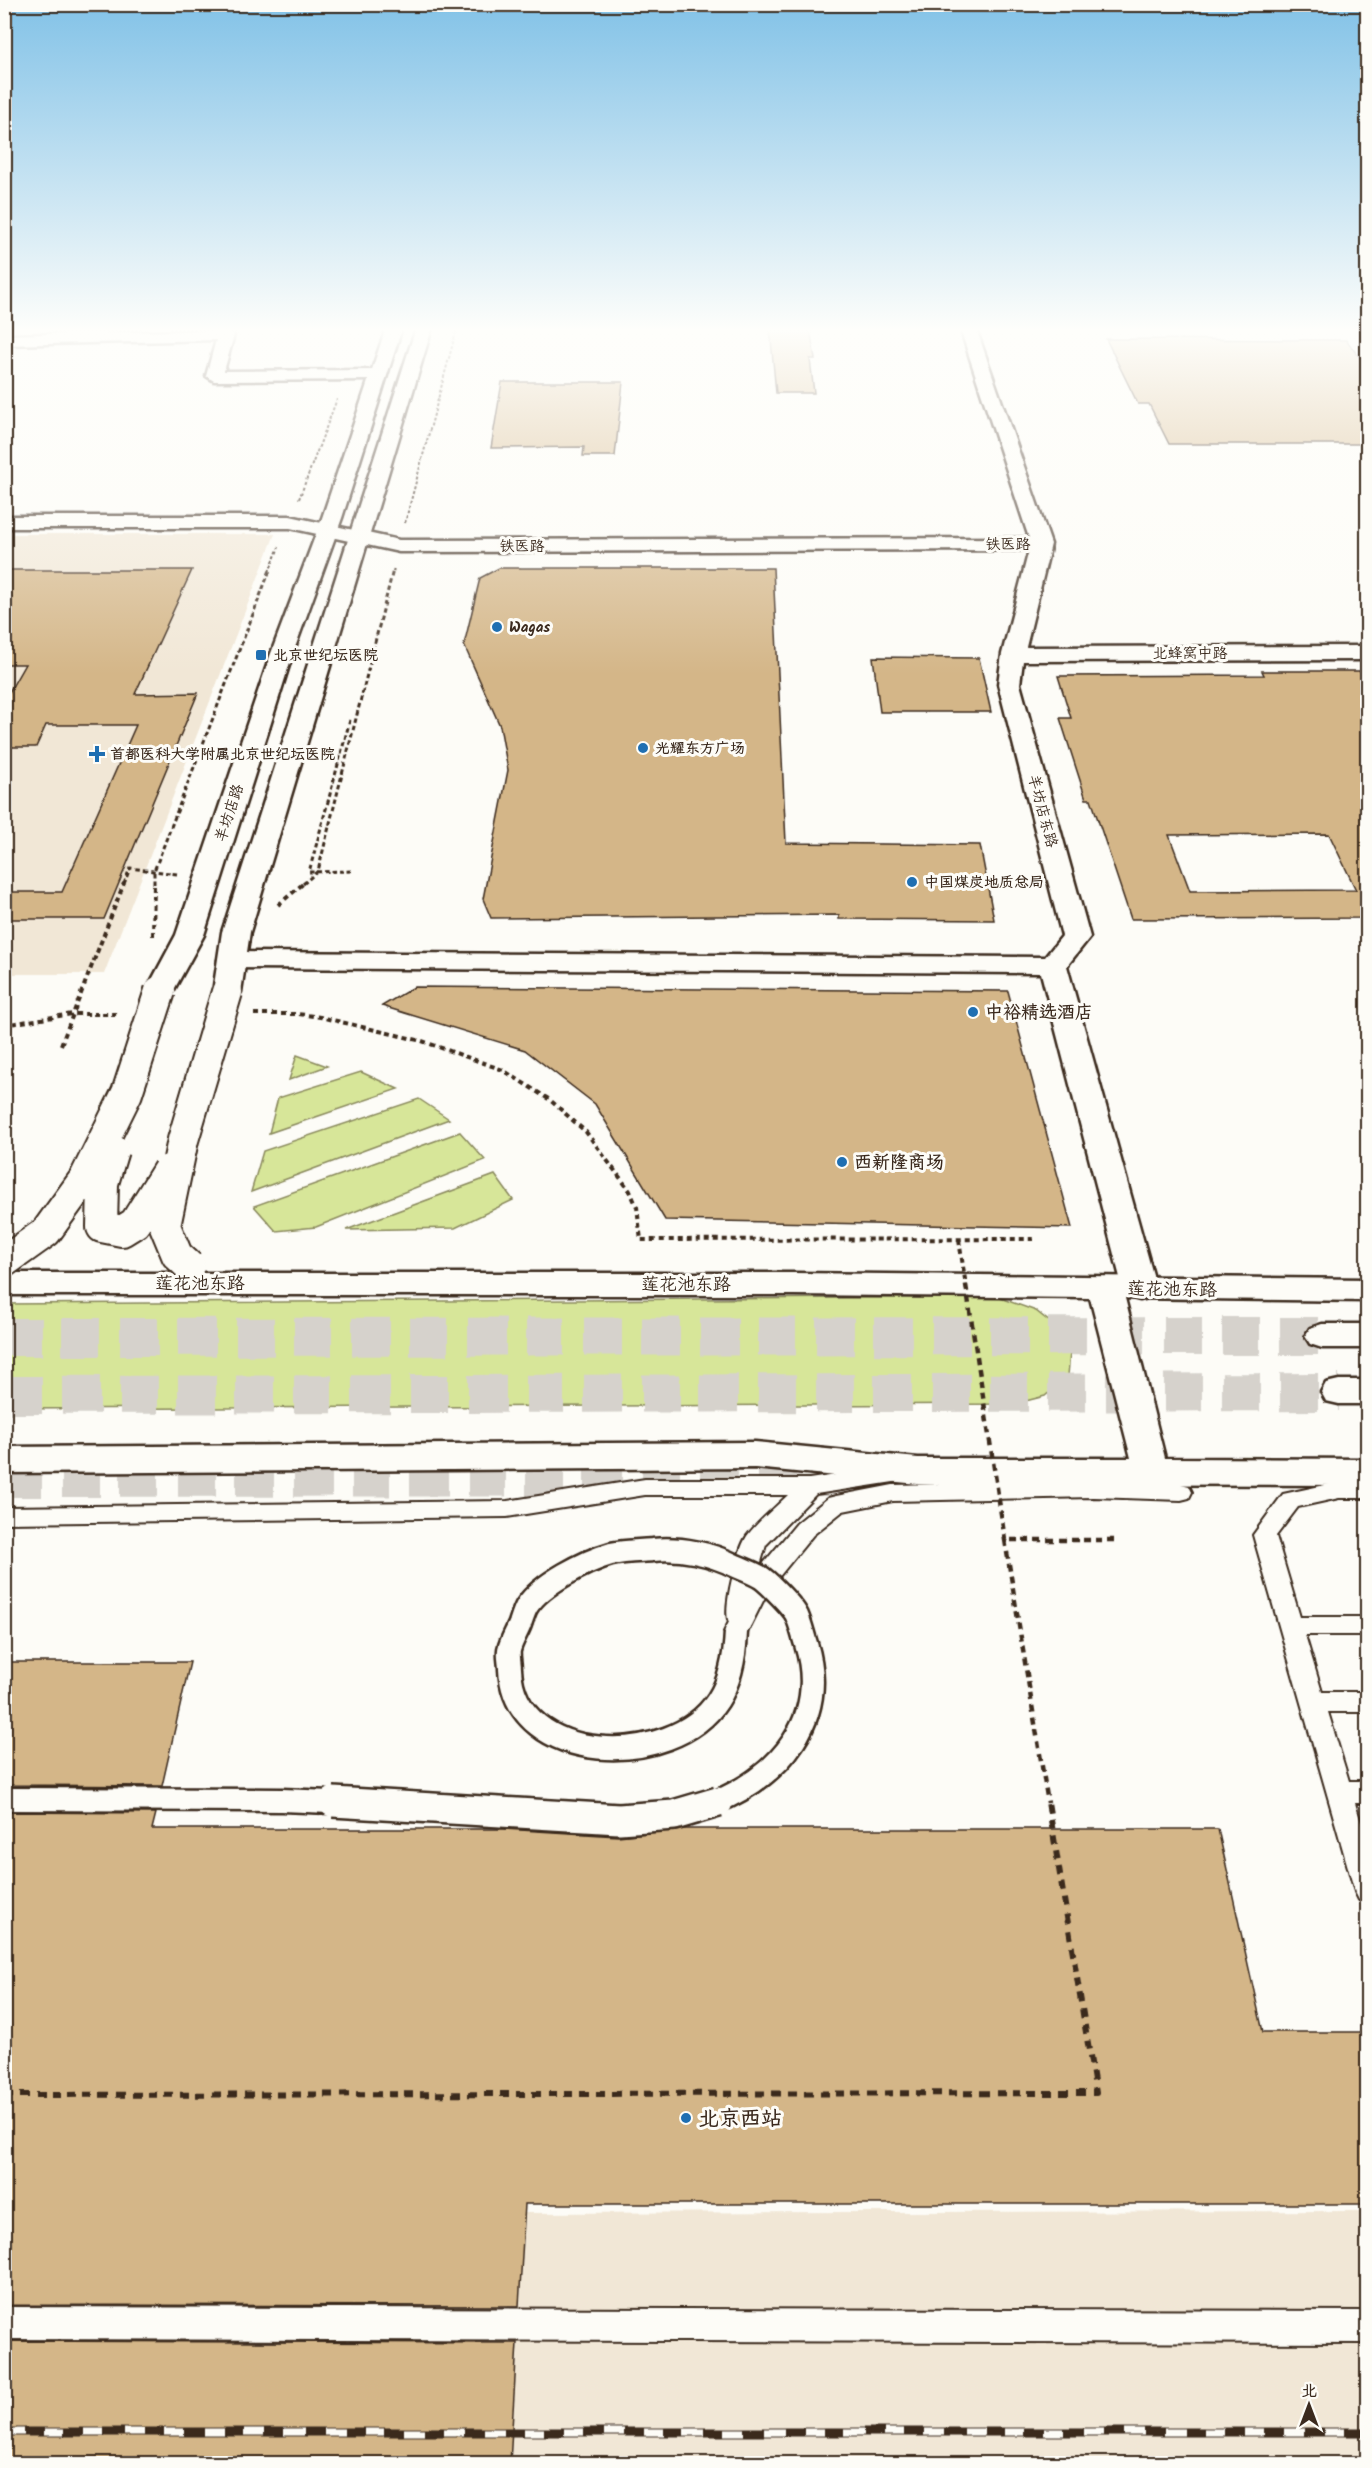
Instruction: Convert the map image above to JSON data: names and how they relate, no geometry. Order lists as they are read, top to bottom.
{
  "streets": {
    "main road": [
      "铁医路",
      "北蜂窝中路",
      "羊坊店东路",
      "羊坊店路",
      "莲花池东路"
    ]
  },
  "crossings": [
    ["铁医路", "羊坊店东路"],
    ["铁医路", "羊坊店路"],
    ["北蜂窝中路", "羊坊店东路"]
  ],
  "places": {
    "other": [
      "Wagas",
      "光耀东方广场",
      "中国煤炭地质总局",
      "中裕精选酒店",
      "西新隆商场",
      "北京西站"
    ],
    "transit": ["北京世纪坛医院"],
    "health": ["首都医科大学附属北京世纪坛医院"]
  },
  "north": "top"
}
